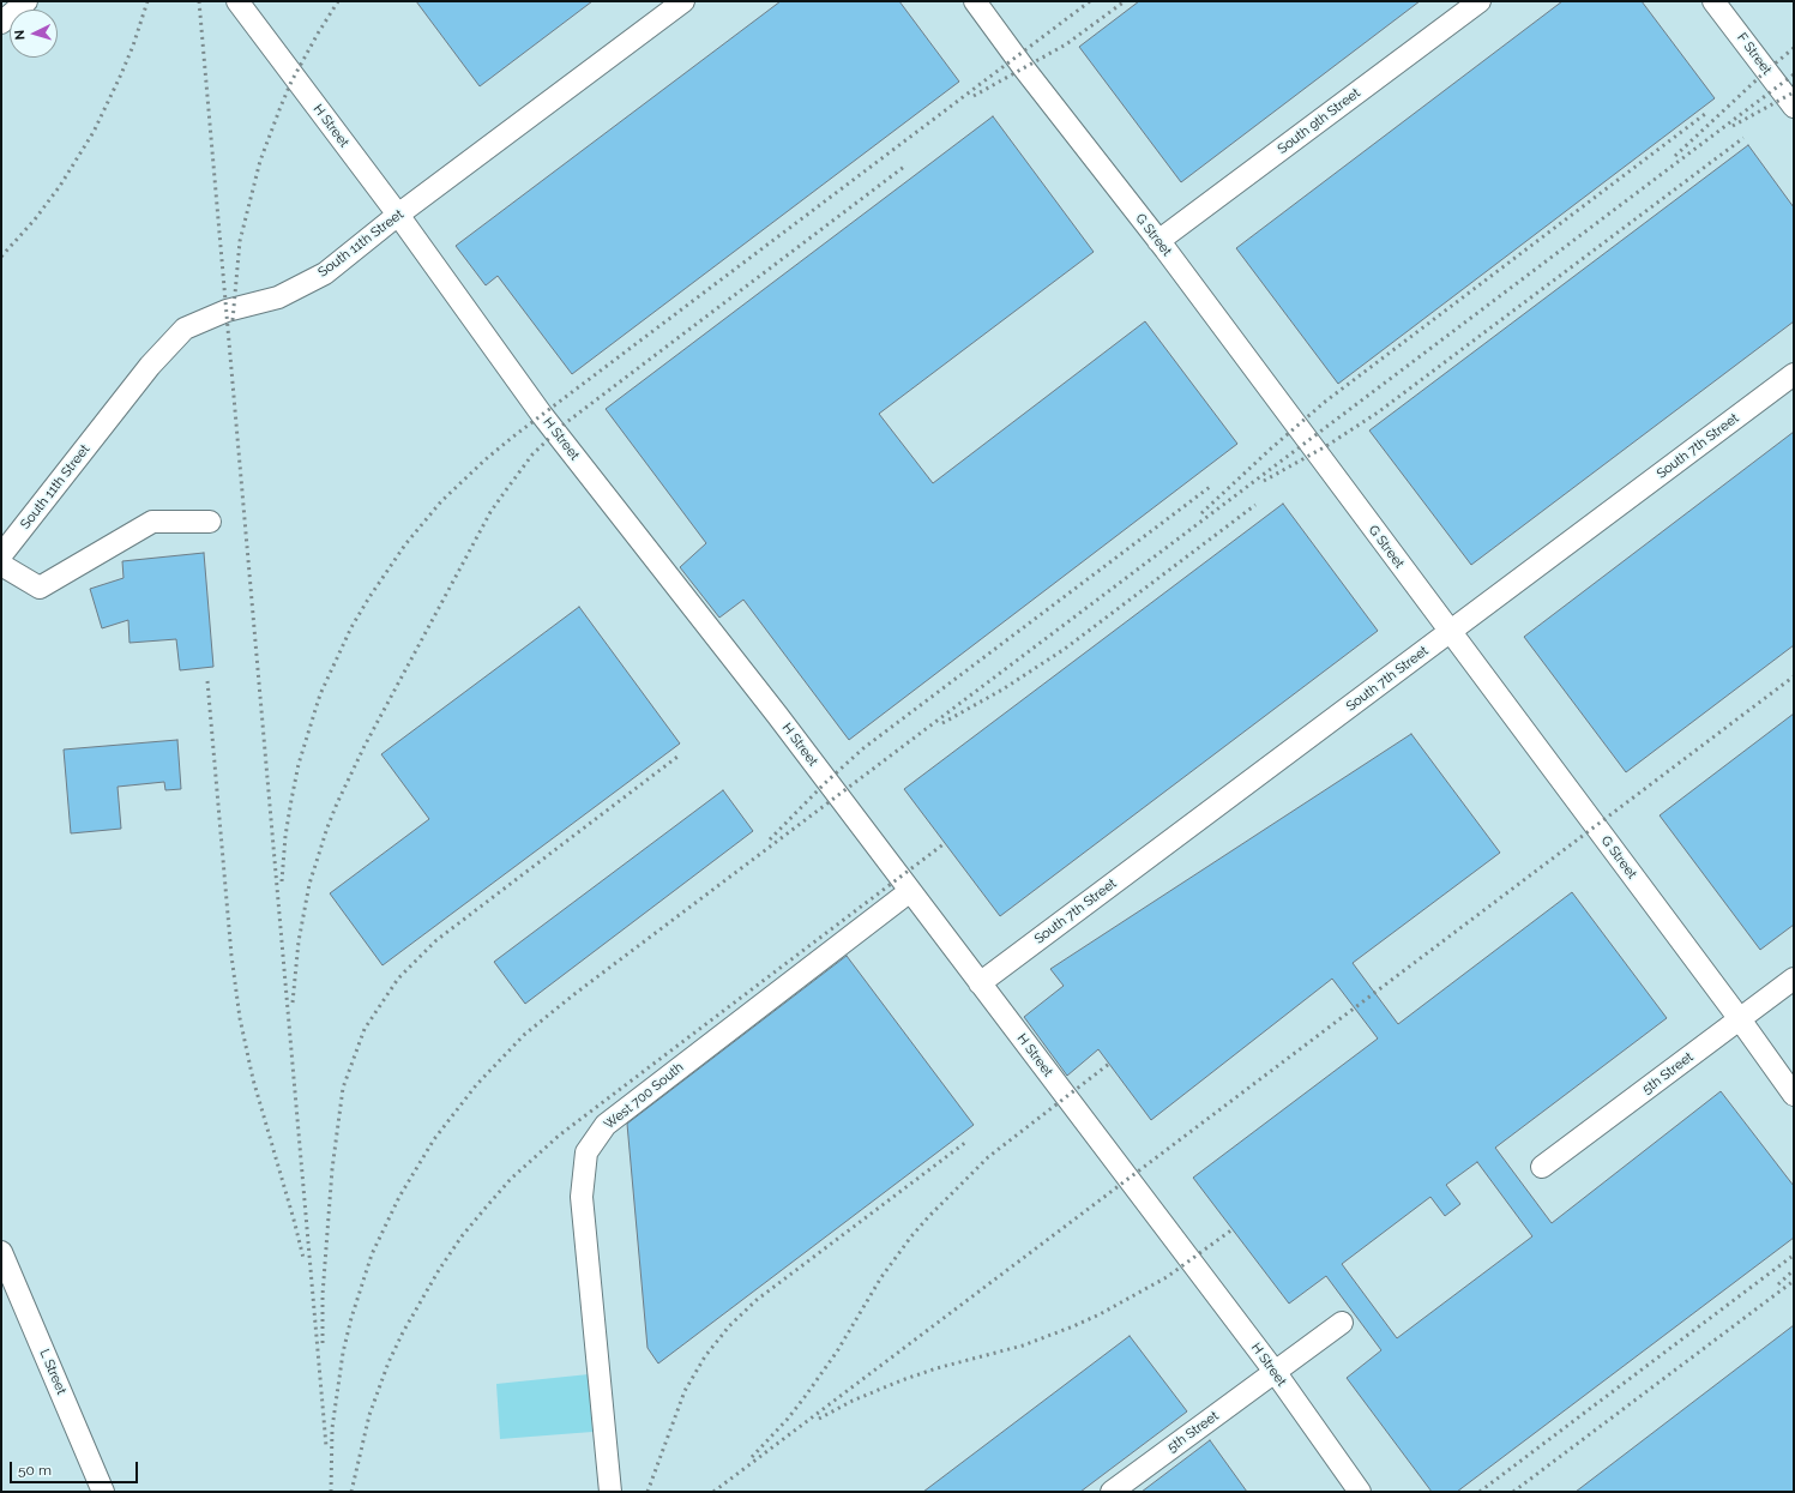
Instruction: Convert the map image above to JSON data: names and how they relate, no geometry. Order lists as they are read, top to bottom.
{
  "streets": {
    "lane": [
      "F Street",
      "South 9th Street",
      "H Street",
      "G Street",
      "South 11th Street",
      "South 7th Street",
      "5th Street",
      "West 700 South",
      "L Street"
    ]
  },
  "crossings": [
    ["South 9th Street", "G Street"],
    ["H Street", "South 11th Street"],
    ["H Street", "South 7th Street"],
    ["H Street", "5th Street"],
    ["H Street", "West 700 South"],
    ["G Street", "South 7th Street"],
    ["G Street", "5th Street"]
  ],
  "scale_bar": "50 m",
  "north": "left"
}
